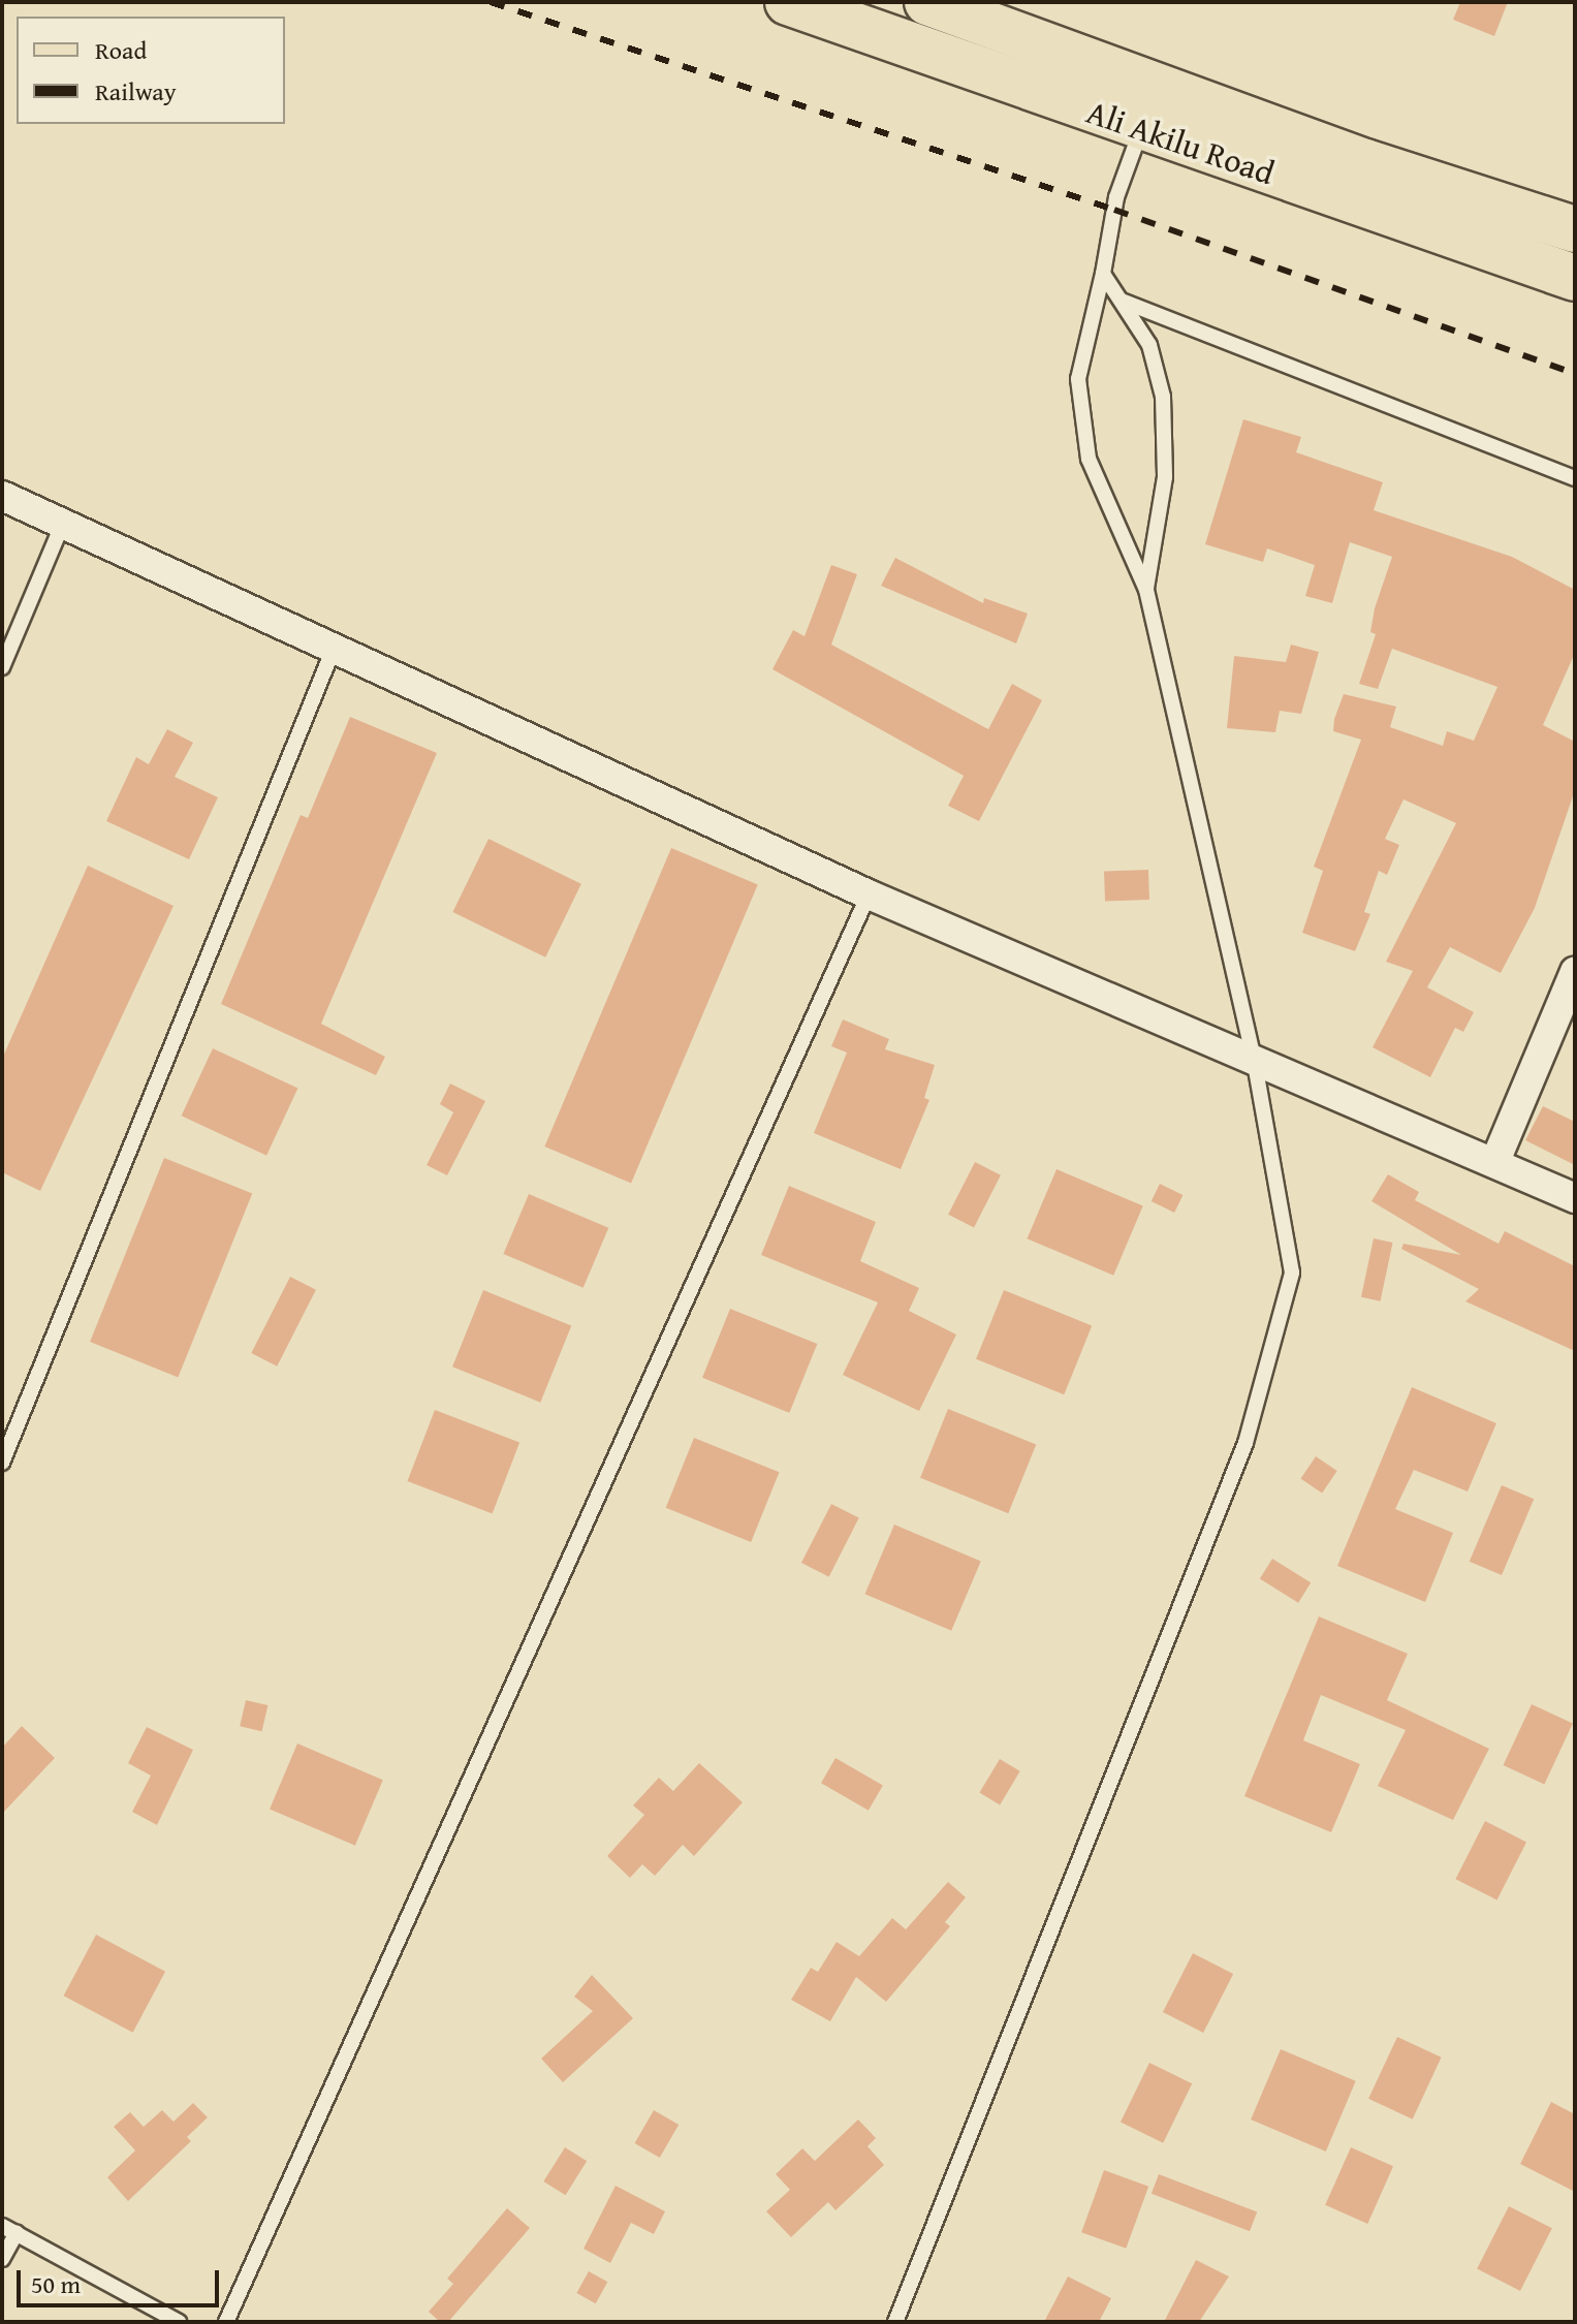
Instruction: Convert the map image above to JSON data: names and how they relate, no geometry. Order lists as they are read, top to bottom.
{
  "streets": {
    "main road": ["Ali Akilu Road"]
  },
  "legend": ["Road", "Railway"],
  "scale_bar": "50 m"
}
